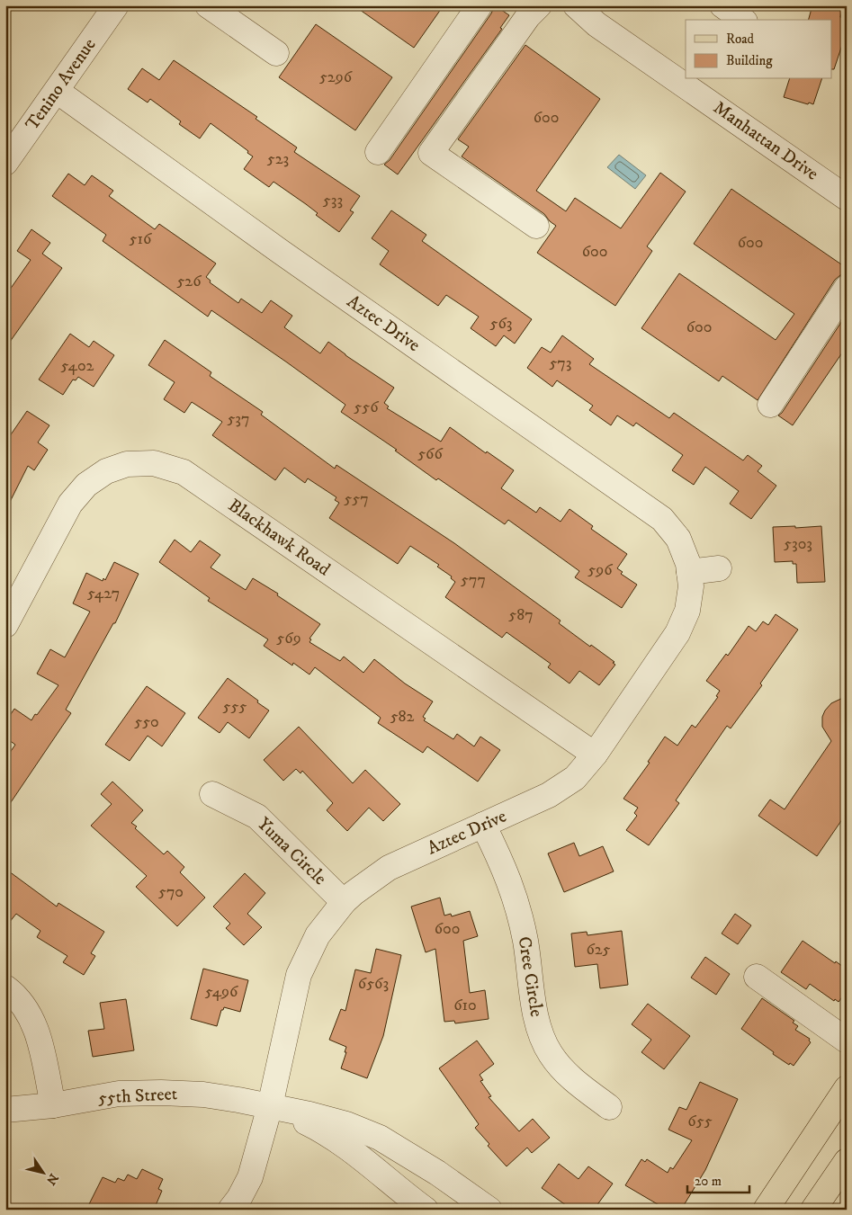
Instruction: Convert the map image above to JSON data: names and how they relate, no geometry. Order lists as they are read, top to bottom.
{
  "streets": {
    "street": [
      "Tenino Avenue",
      "Manhattan Drive",
      "Aztec Drive",
      "Blackhawk Road",
      "Yuma Circle",
      "Cree Circle",
      "55th Street"
    ]
  },
  "crossings": [
    ["Tenino Avenue", "Aztec Drive"],
    ["Aztec Drive", "Blackhawk Road"],
    ["Aztec Drive", "Yuma Circle"],
    ["Aztec Drive", "Cree Circle"],
    ["Aztec Drive", "55th Street"]
  ],
  "house_numbers": [
    "5296",
    "600",
    "523",
    "533",
    "516",
    "600",
    "600",
    "526",
    "563",
    "600",
    "573",
    "5402",
    "556",
    "537",
    "566",
    "557",
    "5303",
    "596",
    "577",
    "5427",
    "587",
    "569",
    "555",
    "582",
    "550",
    "570",
    "600",
    "625",
    "6563",
    "5496",
    "610",
    "655"
  ],
  "legend": ["Road", "Building"],
  "scale_bar": "20 m",
  "north": "bottom right"
}
